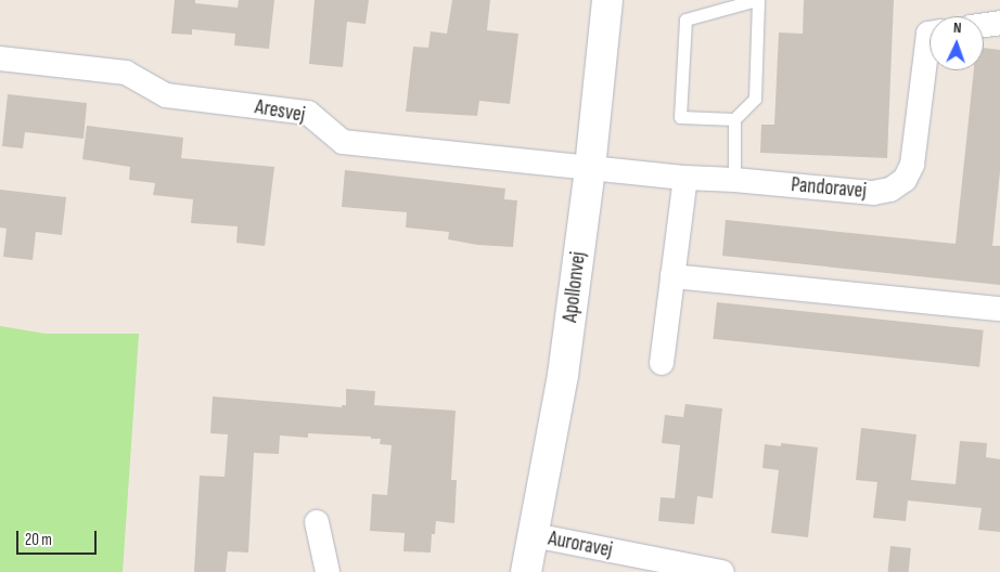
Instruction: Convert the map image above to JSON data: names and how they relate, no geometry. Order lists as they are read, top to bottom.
{
  "streets": {
    "street": [
      "Aresvej",
      "Pandoravej",
      "Apollonvej",
      "Auroravej"
    ]
  },
  "crossings": [
    ["Aresvej", "Pandoravej"],
    ["Aresvej", "Apollonvej"],
    ["Pandoravej", "Apollonvej"],
    ["Apollonvej", "Auroravej"]
  ],
  "scale_bar": "20 m",
  "north": "top"
}
